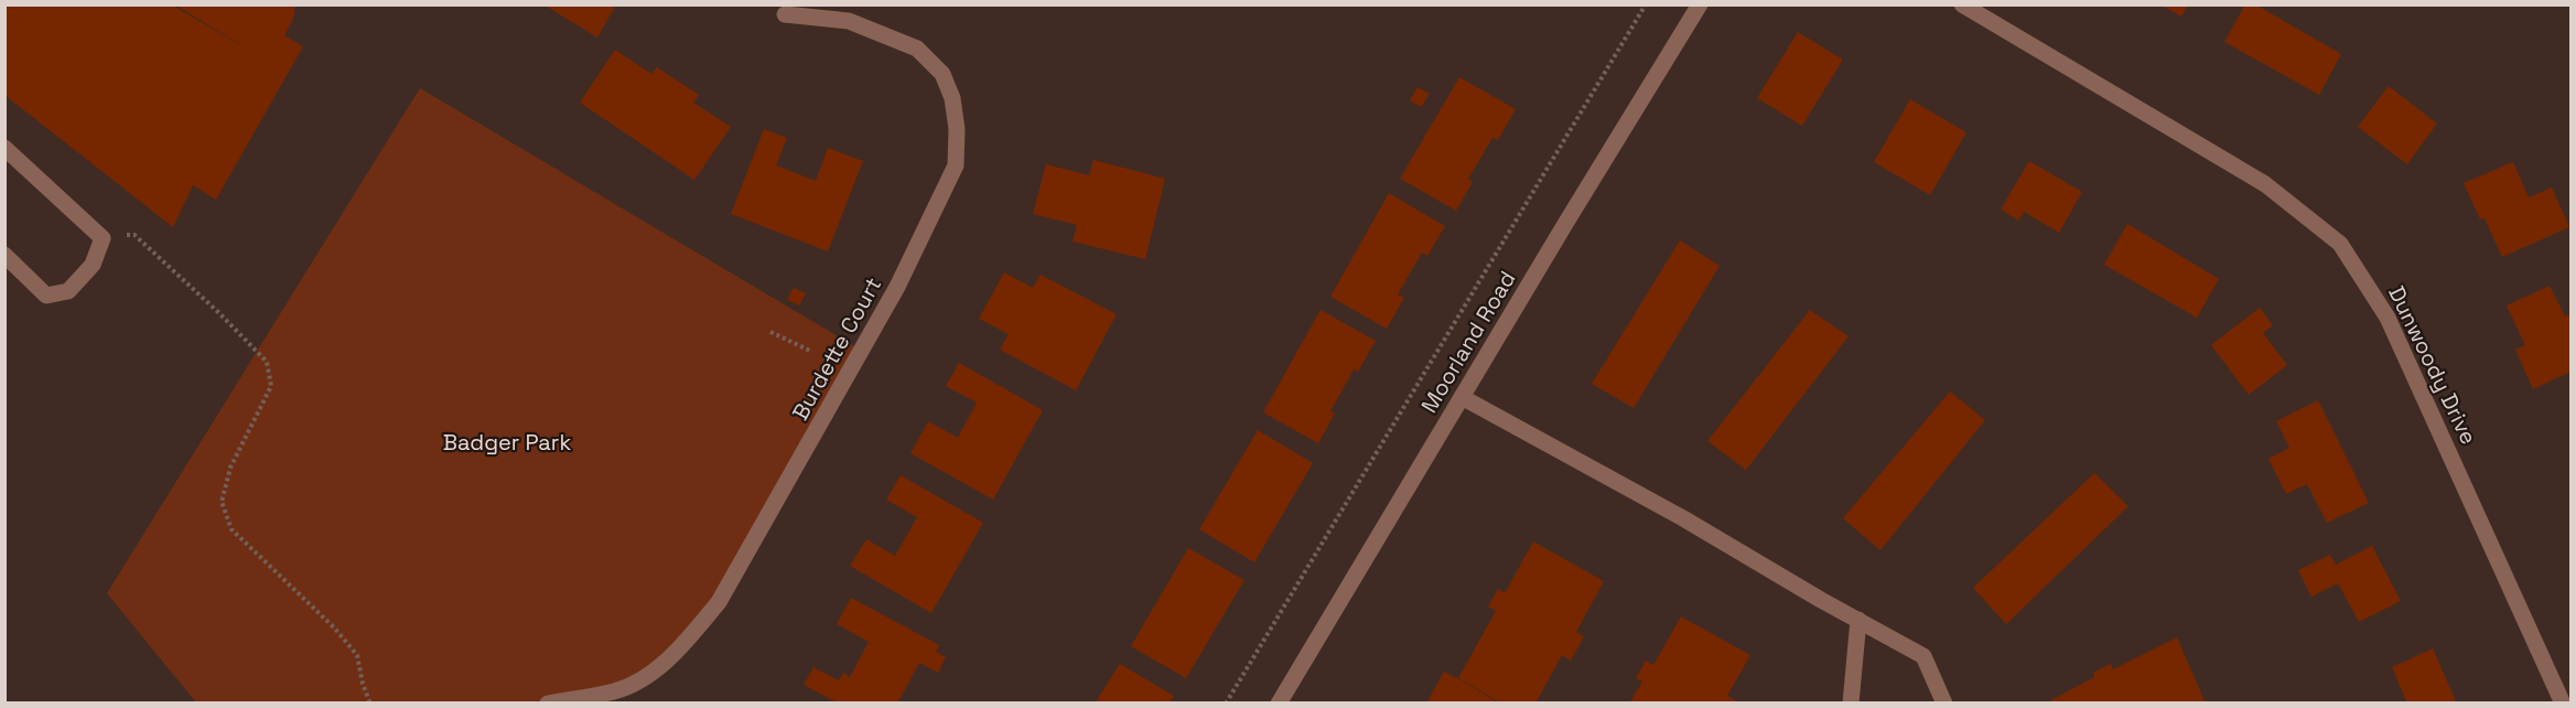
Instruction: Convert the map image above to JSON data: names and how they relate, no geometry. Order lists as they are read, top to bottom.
{
  "streets": {
    "street": ["Moorland Road", "Burdette Court", "Dunwoody Drive"]
  },
  "parks": ["Badger Park"]
}
